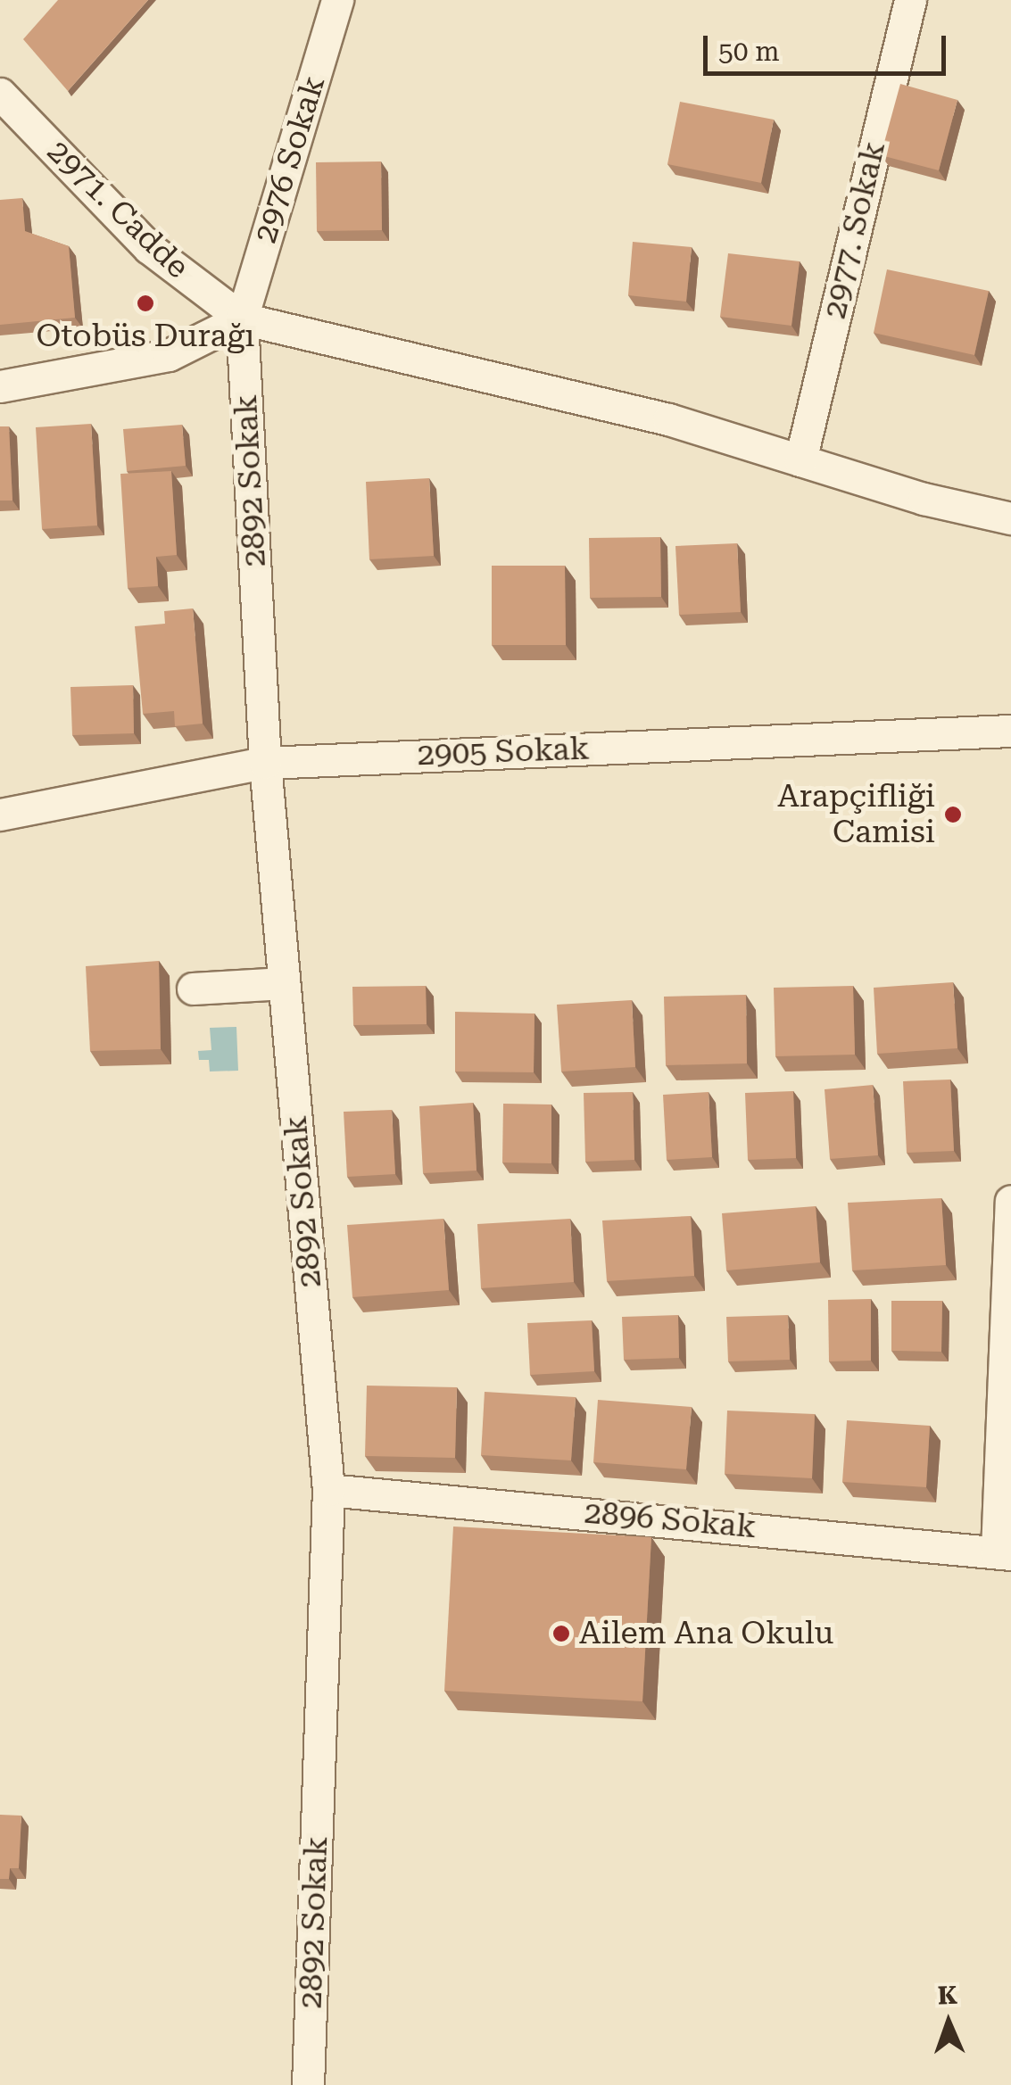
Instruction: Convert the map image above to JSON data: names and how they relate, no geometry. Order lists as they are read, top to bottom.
{
  "streets": {
    "street": [
      "2976 Sokak",
      "2971. Cadde",
      "2977. Sokak",
      "2892 Sokak",
      "2905 Sokak",
      "2896 Sokak"
    ]
  },
  "crossings": [
    ["2976 Sokak", "2971. Cadde"],
    ["2976 Sokak", "2892 Sokak"],
    ["2971. Cadde", "2892 Sokak"],
    ["2892 Sokak", "2905 Sokak"],
    ["2892 Sokak", "2896 Sokak"]
  ],
  "places": ["Otobüs Durağı", "Arapçifliği Camisi", "Ailem Ana Okulu"],
  "scale_bar": "50 m",
  "north": "top"
}
